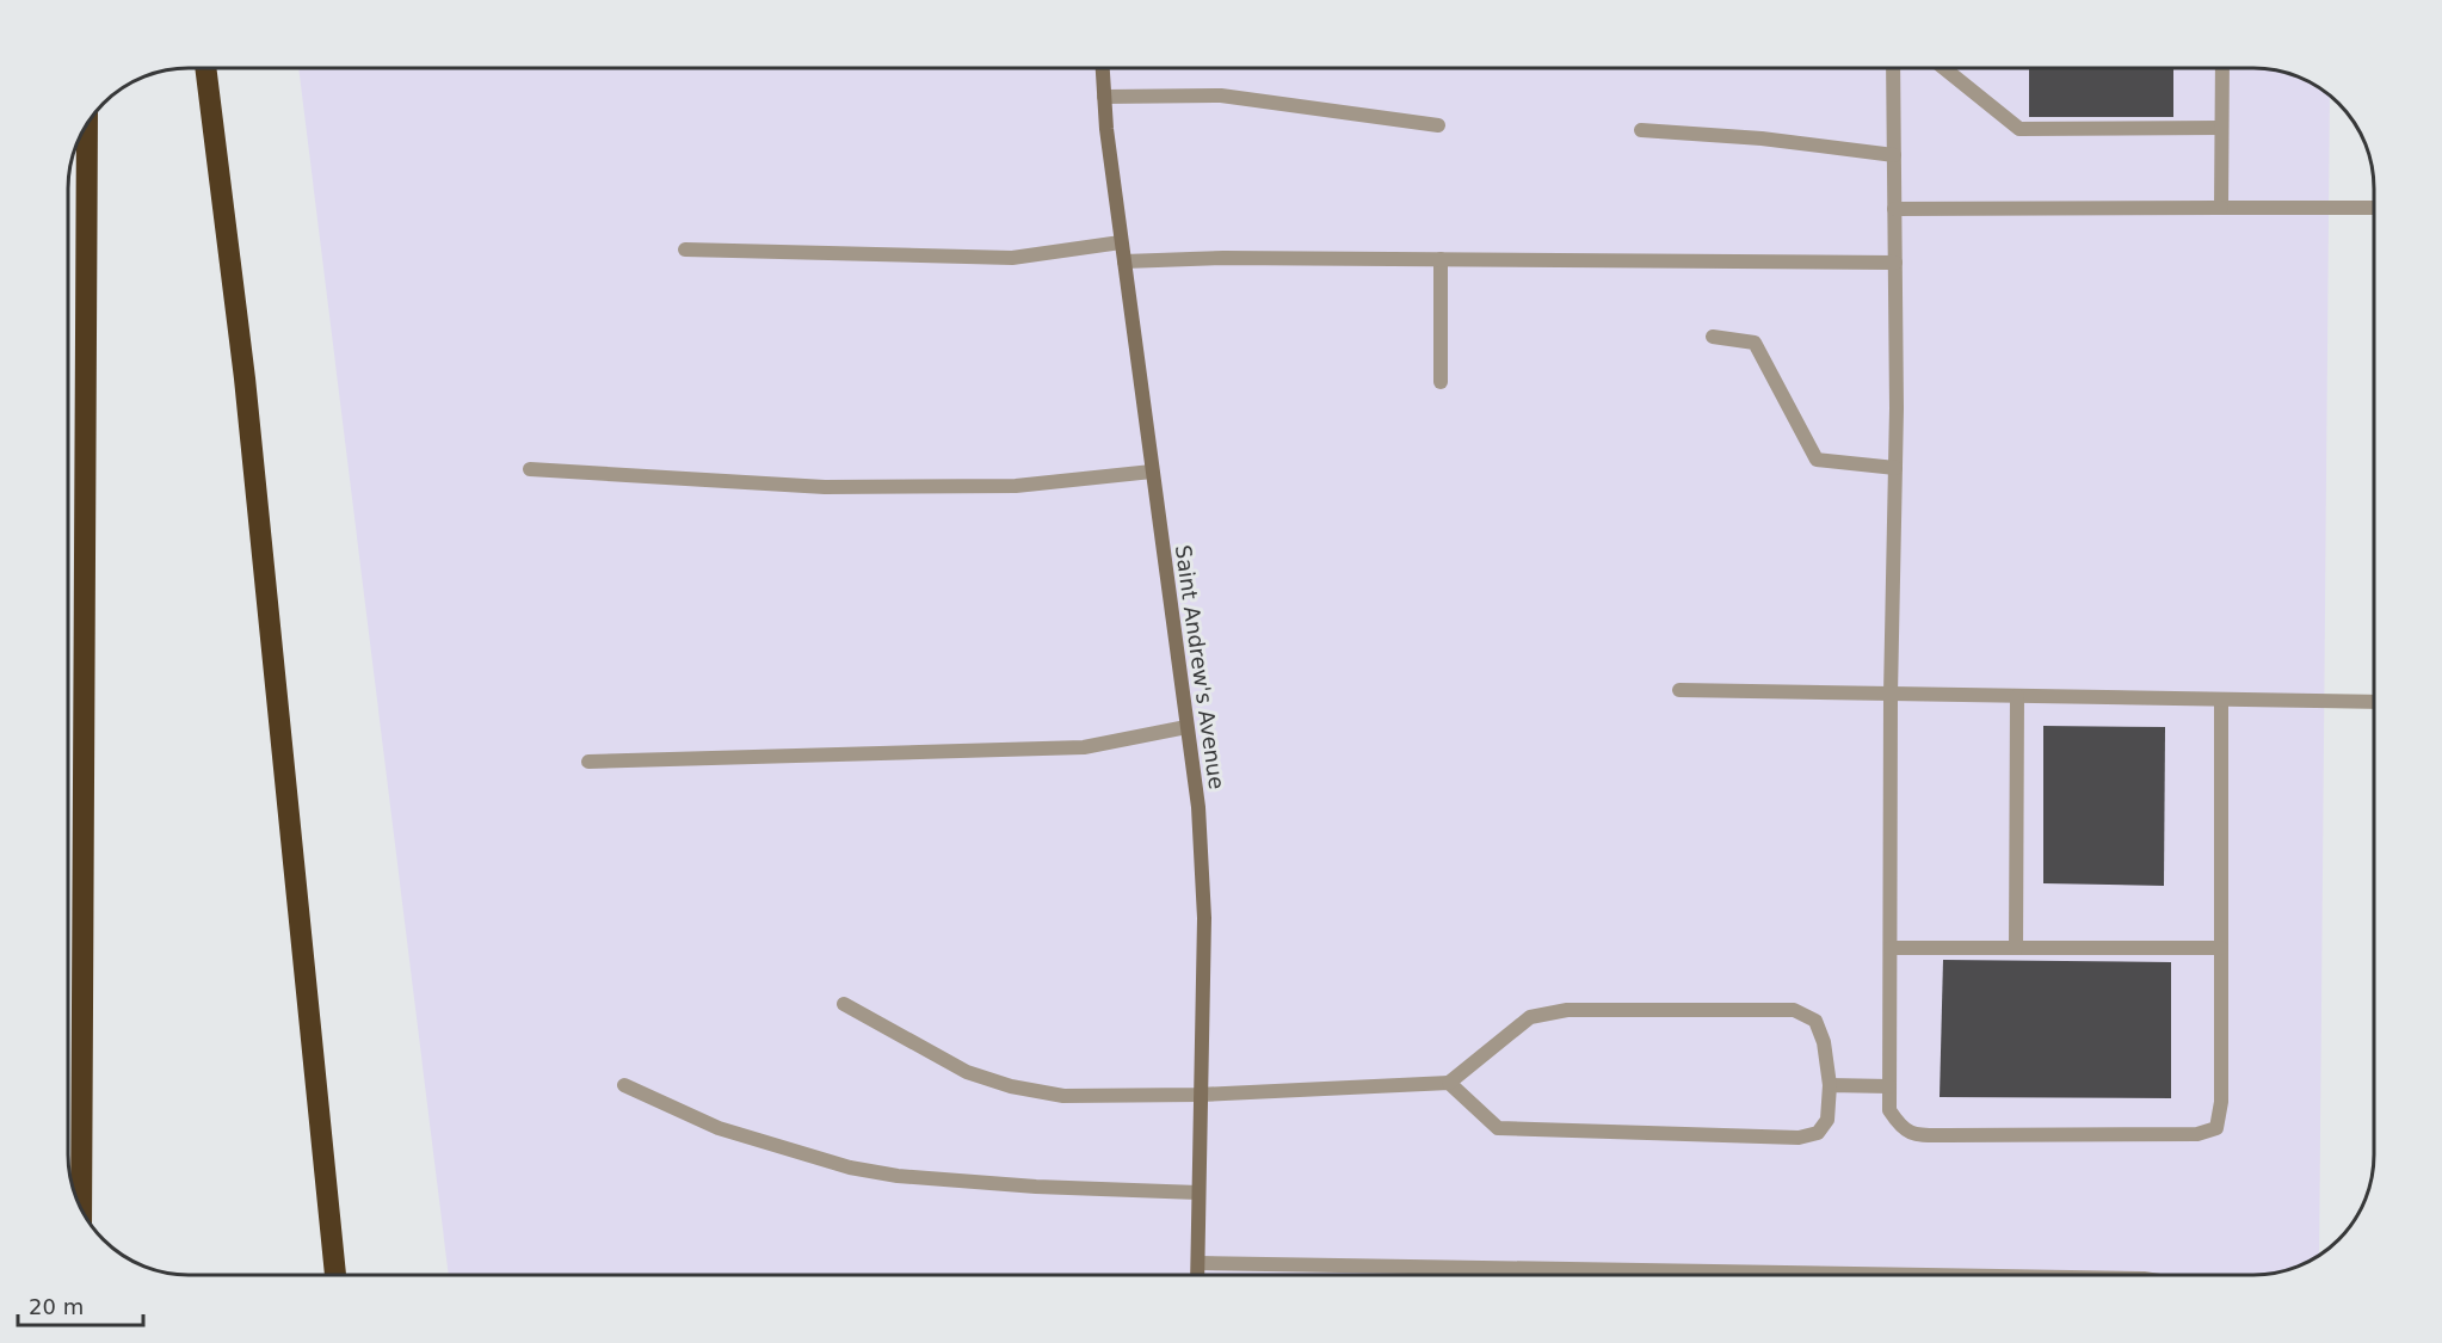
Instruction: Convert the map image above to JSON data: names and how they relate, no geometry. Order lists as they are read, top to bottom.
{
  "streets": {
    "street": ["Saint Andrew's Avenue"]
  },
  "scale_bar": "20 m"
}
